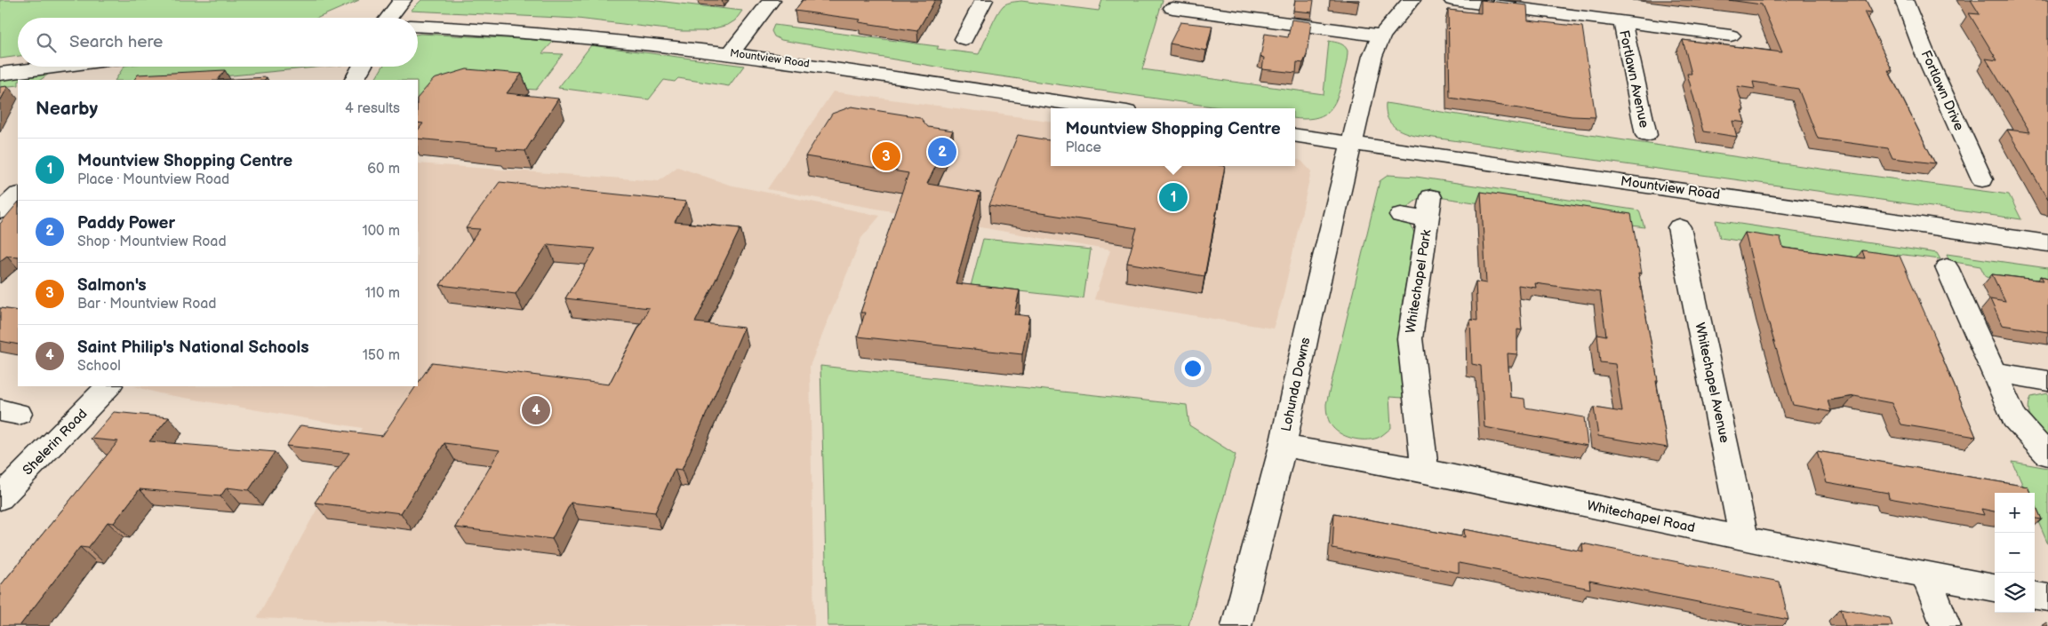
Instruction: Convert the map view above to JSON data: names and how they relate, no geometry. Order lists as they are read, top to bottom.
{
  "streets": {
    "street": [
      "Mountview Road",
      "Fortlawn Avenue",
      "Fortlawn Drive",
      "Whitechapel Park",
      "Whitechapel Avenue",
      "Lohunda Downs",
      "Shelerin Road",
      "Whitechapel Road"
    ]
  },
  "crossings": [
    ["Mountview Road", "Lohunda Downs"],
    ["Whitechapel Park", "Whitechapel Road"],
    ["Whitechapel Avenue", "Whitechapel Road"],
    ["Lohunda Downs", "Whitechapel Road"]
  ],
  "page": {
    "search": "Search here",
    "heading": ["Nearby", "4 results"],
    "popup": ["Mountview Shopping Centre", "Place"],
    "pins": [
      "2",
      "3",
      "1",
      "4"
    ],
    "list": [
      {
        "mark": "1",
        "name": "Mountview Shopping Centre",
        "note": "Place · Mountview Road",
        "value": "60 m"
      },
      {
        "mark": "2",
        "name": "Paddy Power",
        "note": "Shop · Mountview Road",
        "value": "100 m"
      },
      {
        "mark": "3",
        "name": "Salmon's",
        "note": "Bar · Mountview Road",
        "value": "110 m"
      },
      {
        "mark": "4",
        "name": "Saint Philip's National Schools",
        "note": "School",
        "value": "150 m"
      }
    ],
    "map_buttons": ["+", "−"]
  }
}
